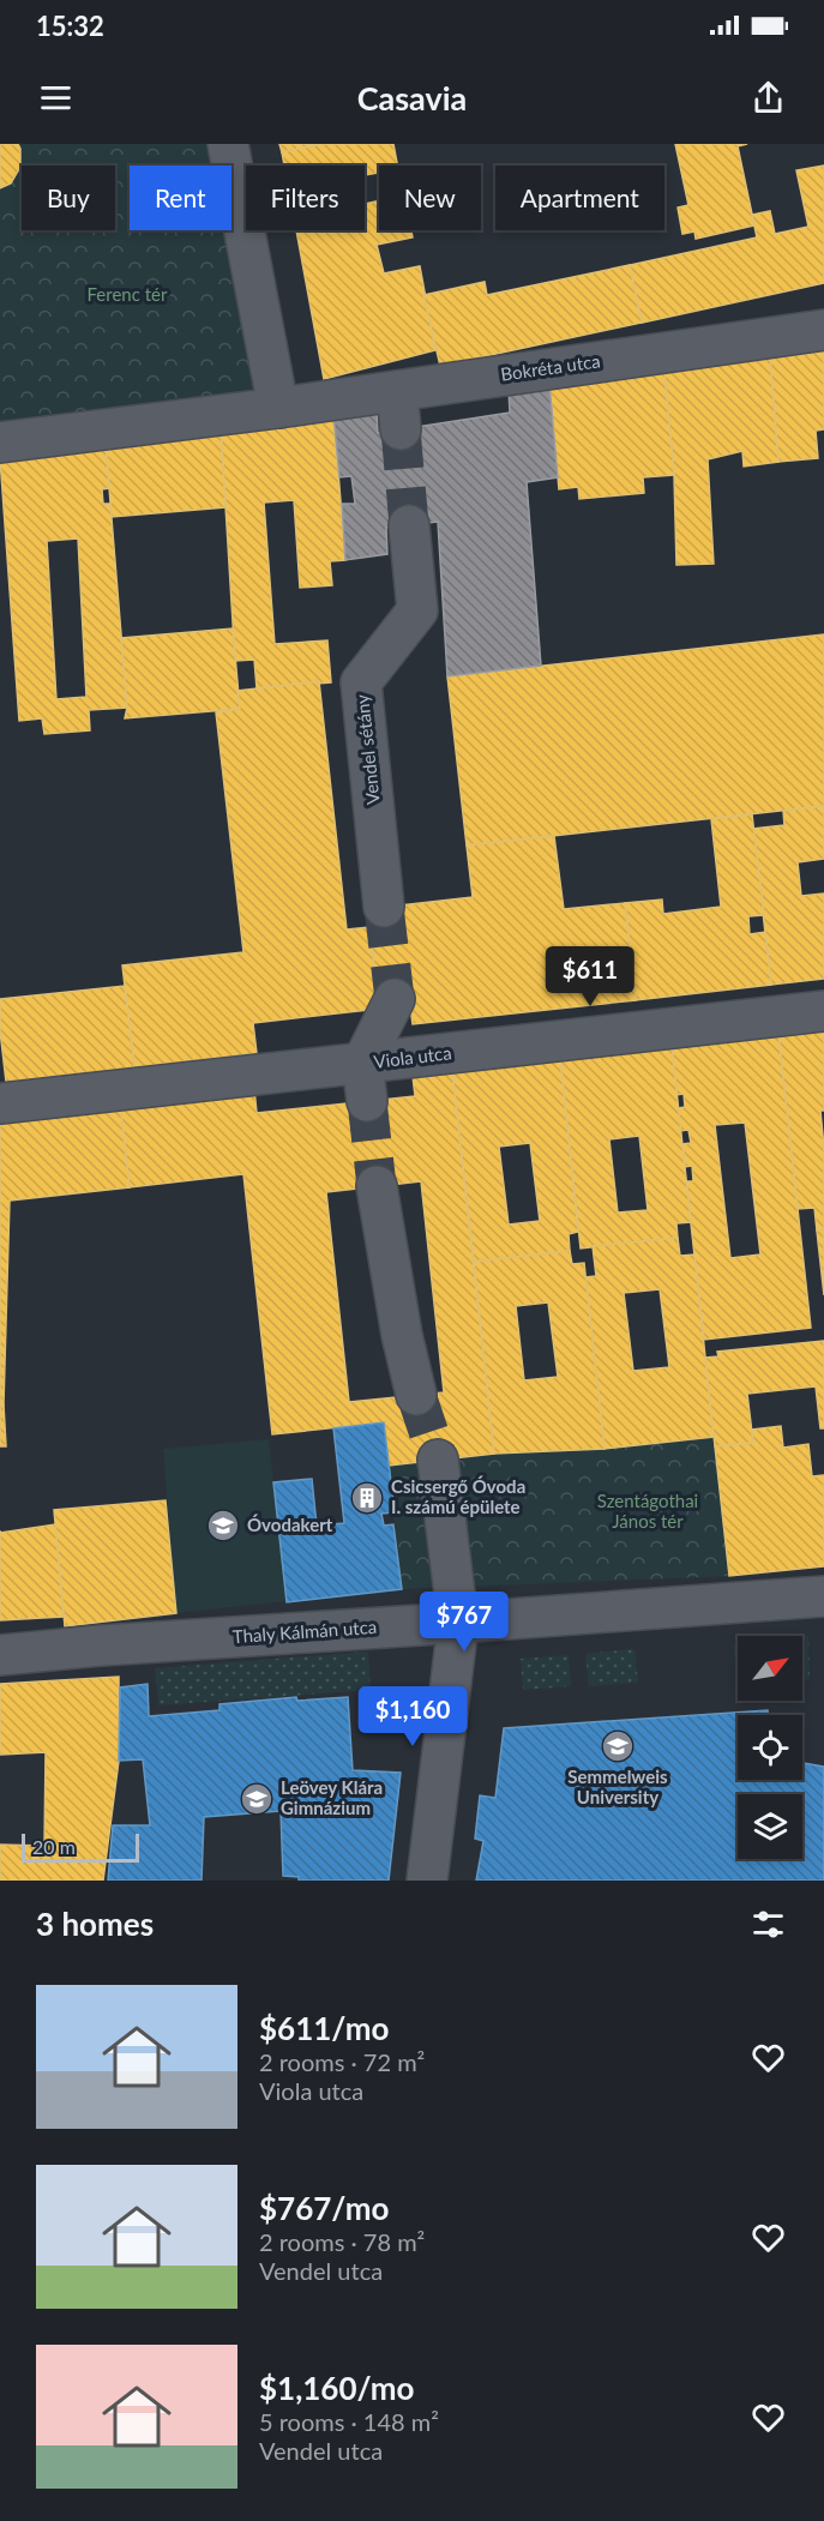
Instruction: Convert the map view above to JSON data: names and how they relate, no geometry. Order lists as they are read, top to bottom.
{
  "streets": {
    "street": [
      "Bokréta utca",
      "Vendel sétány",
      "Viola utca",
      "Thaly Kálmán utca"
    ]
  },
  "parks": ["Ferenc tér", "Szentágothai János tér"],
  "places": {
    "building": ["Csicsergő Óvoda I. számú épülete"],
    "school or university": ["Óvodakert", "Semmelweis University", "Leövey Klára Gimnázium"]
  },
  "scale_bar": "20 m",
  "north": "top right",
  "page": {
    "status": "15:32",
    "header": "Casavia",
    "chip": [
      "Buy",
      "Rent",
      "Filters",
      "New",
      "Apartment"
    ],
    "price": ["$611", "$767", "$1,160"],
    "scale": "20 m",
    "heading": "3 homes",
    "list": [
      {
        "name": "$611/mo",
        "note": "2 rooms · 72 m² · Viola utca"
      },
      {
        "name": "$767/mo",
        "note": "2 rooms · 78 m² · Vendel utca"
      },
      {
        "name": "$1,160/mo",
        "note": "5 rooms · 148 m² · Vendel utca"
      }
    ]
  }
}
